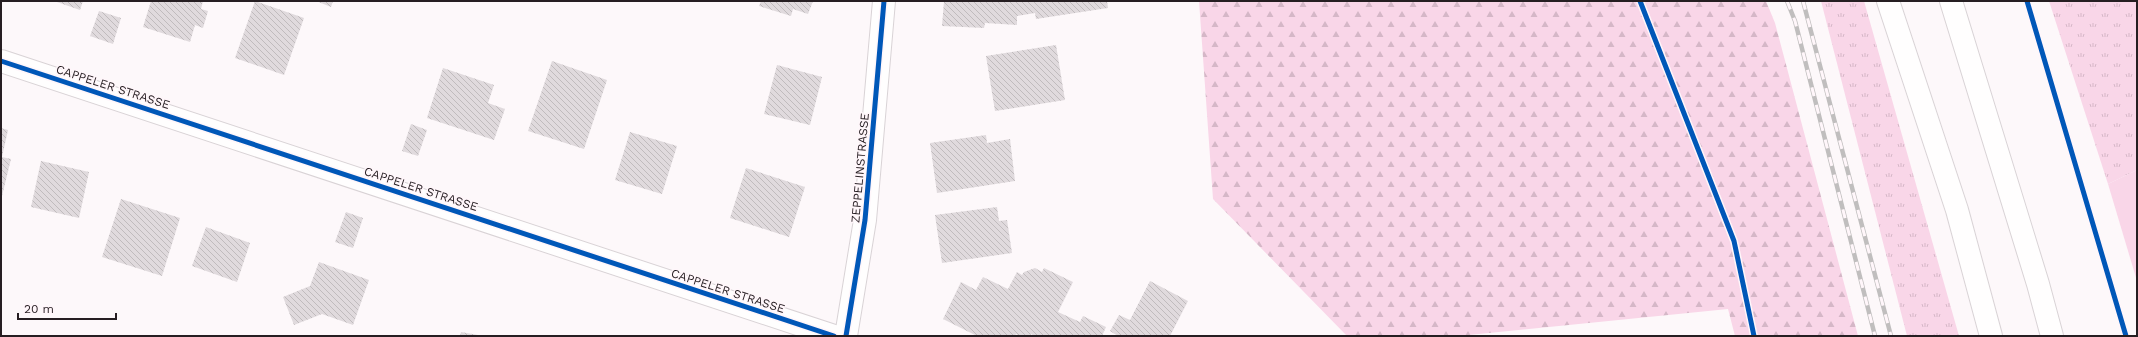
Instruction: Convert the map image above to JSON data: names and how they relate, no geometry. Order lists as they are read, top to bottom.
{
  "streets": {
    "main road": ["CAPPELER STRASSE", "ZEPPELINSTRASSE"]
  },
  "scale_bar": "20 m"
}
